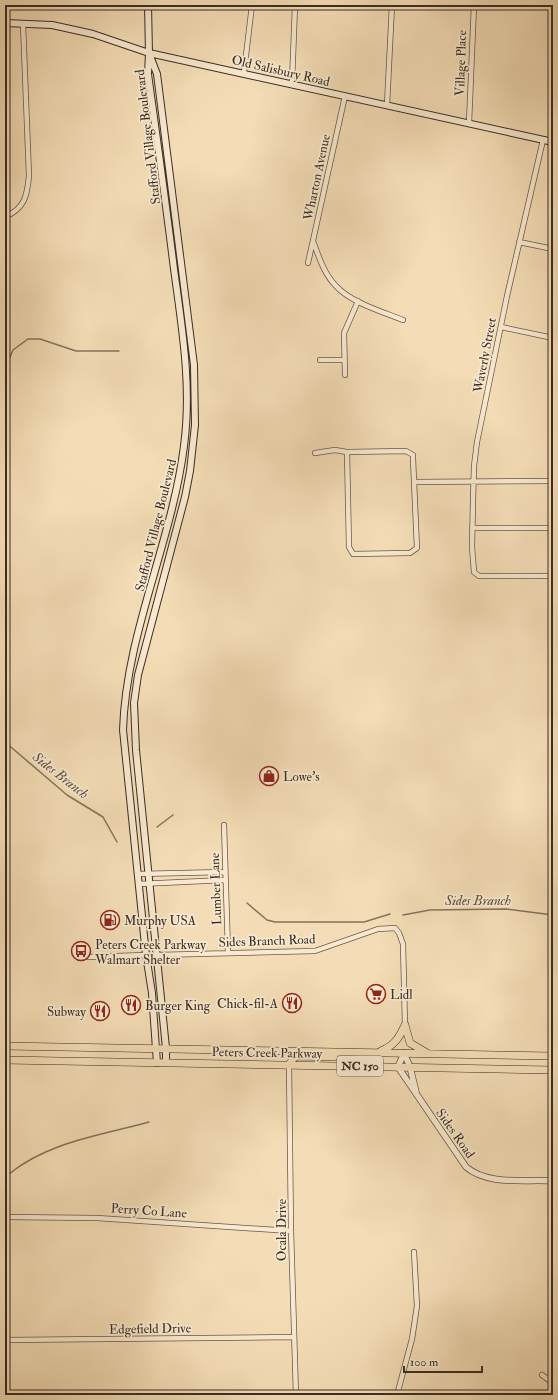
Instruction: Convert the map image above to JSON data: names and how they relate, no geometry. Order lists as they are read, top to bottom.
{
  "streets": {
    "main road": [
      "Old Salisbury Road",
      "Stafford Village Boulevard",
      "Peters Creek Parkway",
      "NC 150"
    ],
    "street": [
      "Village Place",
      "Wharton Avenue",
      "Waverly Street",
      "Lumber Lane",
      "Sides Branch Road",
      "Sides Road",
      "Perry Co Lane",
      "Ocala Drive",
      "Edgefield Drive"
    ]
  },
  "crossings": [
    ["Village Place", "Old Salisbury Road"],
    ["Old Salisbury Road", "Stafford Village Boulevard"],
    ["Old Salisbury Road", "Wharton Avenue"],
    ["Old Salisbury Road", "Waverly Street"],
    ["Stafford Village Boulevard", "Sides Branch Road"],
    ["Stafford Village Boulevard", "Peters Creek Parkway"],
    ["Lumber Lane", "Sides Branch Road"],
    ["Peters Creek Parkway", "Sides Road"],
    ["Peters Creek Parkway", "Ocala Drive"],
    ["Perry Co Lane", "Ocala Drive"],
    ["Ocala Drive", "Edgefield Drive"]
  ],
  "water": ["Sides Branch"],
  "places": {
    "shop": ["Lowe's"],
    "fuel station": ["Murphy USA"],
    "bus stop": ["Peters Creek Parkway Walmart Shelter"],
    "supermarket": ["Lidl"],
    "restaurant": ["Chick-fil-A", "Burger King", "Subway"]
  },
  "scale_bar": "100 m"
}
